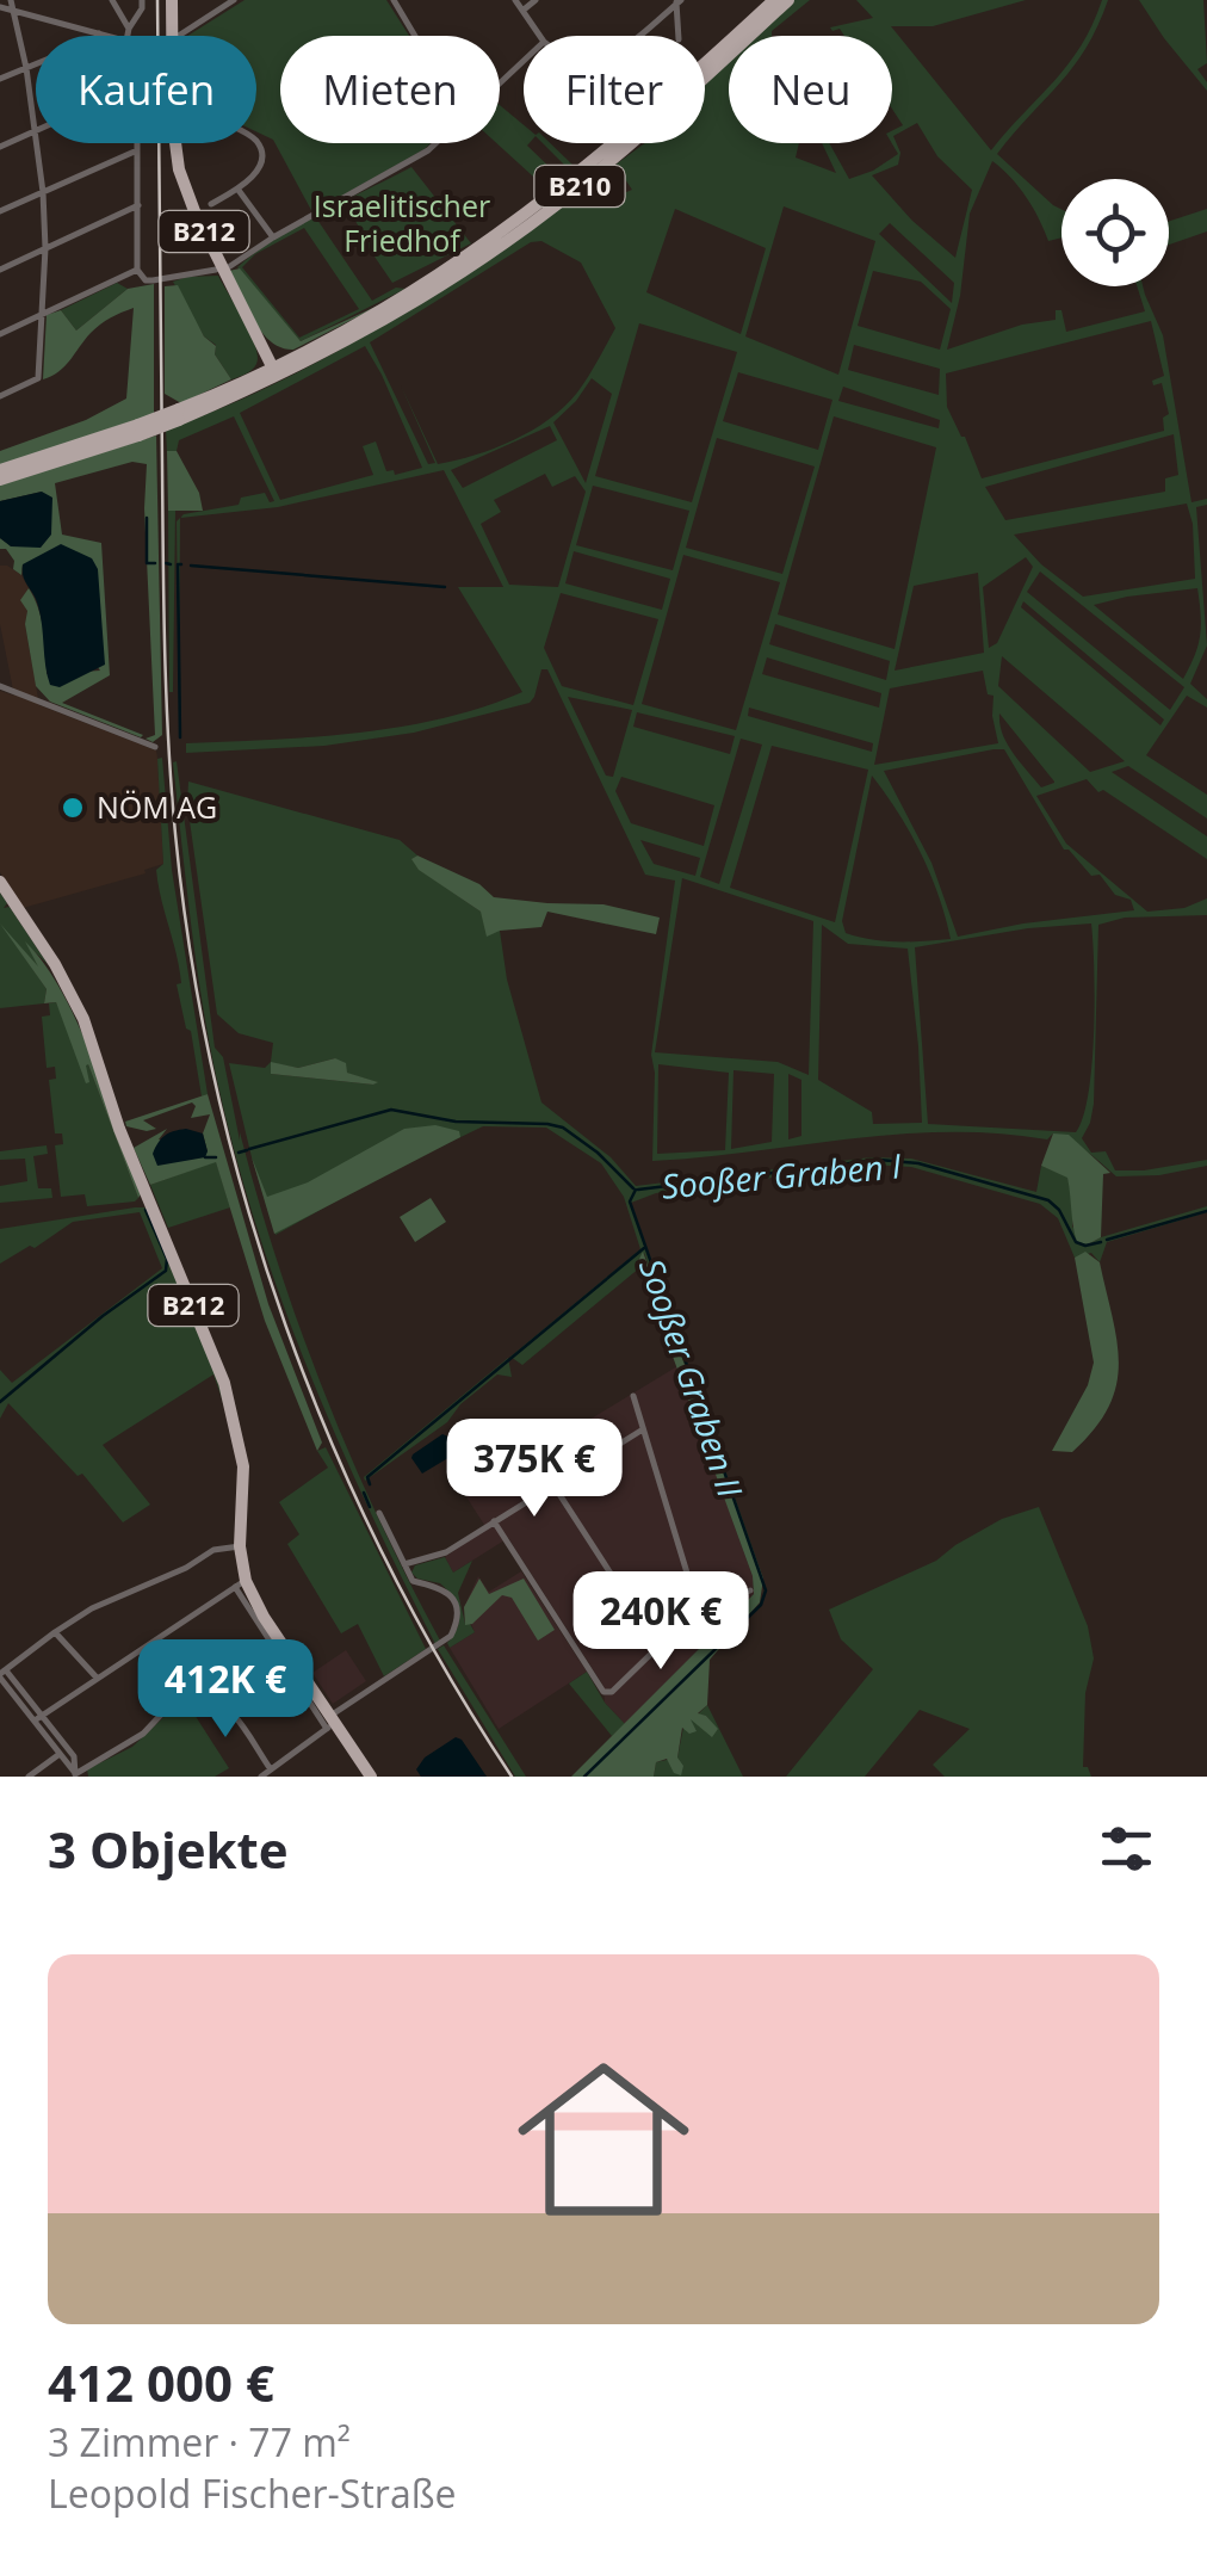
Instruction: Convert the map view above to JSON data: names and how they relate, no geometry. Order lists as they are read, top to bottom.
{
  "streets": {
    "main road": ["B210", "B212"]
  },
  "crossings": [
    ["B210", "B212"]
  ],
  "water": ["Sooßer Graben I", "Sooßer Graben II"],
  "parks": ["Israelitischer Friedhof"],
  "places": ["NÖM AG"],
  "page": {
    "chip": [
      "Kaufen",
      "Mieten",
      "Filter",
      "Neu"
    ],
    "price": ["375K €", "240K €", "412K €"],
    "heading": "3 Objekte",
    "list": [
      {
        "name": "412 000 €",
        "note": "3 Zimmer · 77 m² · Leopold Fischer-Straße"
      }
    ]
  }
}
